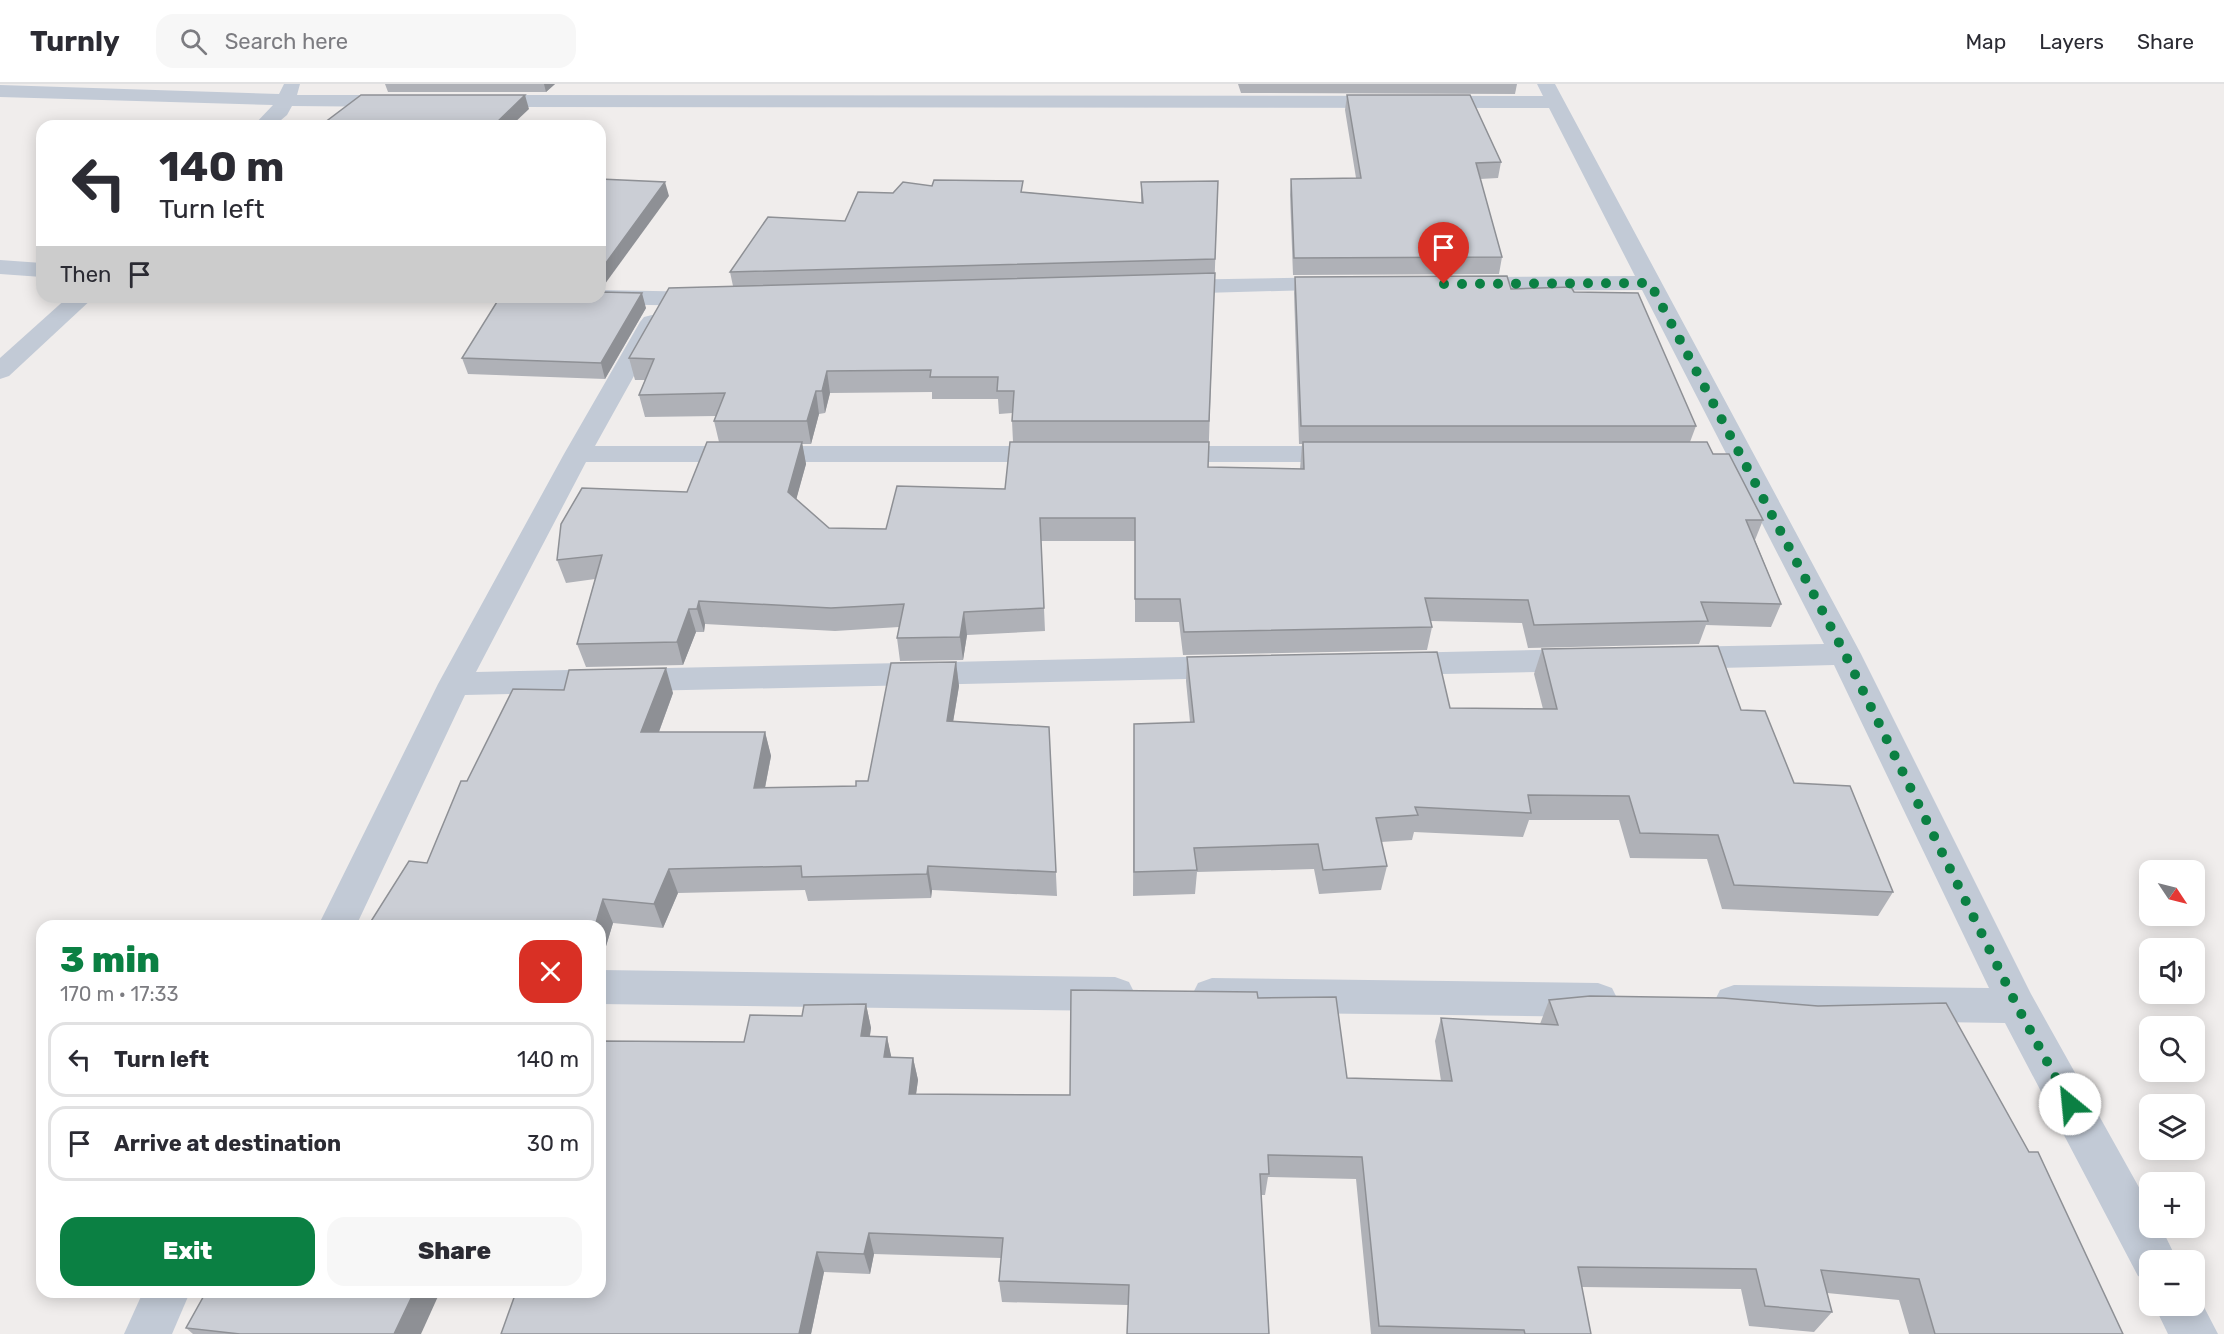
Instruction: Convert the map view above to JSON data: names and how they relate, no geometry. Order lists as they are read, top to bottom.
{
  "north": "bottom right",
  "page": {
    "header": "Turnly",
    "search": "Search here",
    "nav": ["Map", "Layers", "Share"],
    "turn": ["140 m", "Turn left"],
    "then": "Then",
    "map_buttons": ["+", "−"],
    "heading": ["3 min", "170 m · 17:33"],
    "list": [
      {
        "name": "Turn left",
        "value": "140 m"
      },
      {
        "name": "Arrive at destination",
        "value": "30 m"
      }
    ],
    "buttons": ["Exit", "Share"]
  }
}
